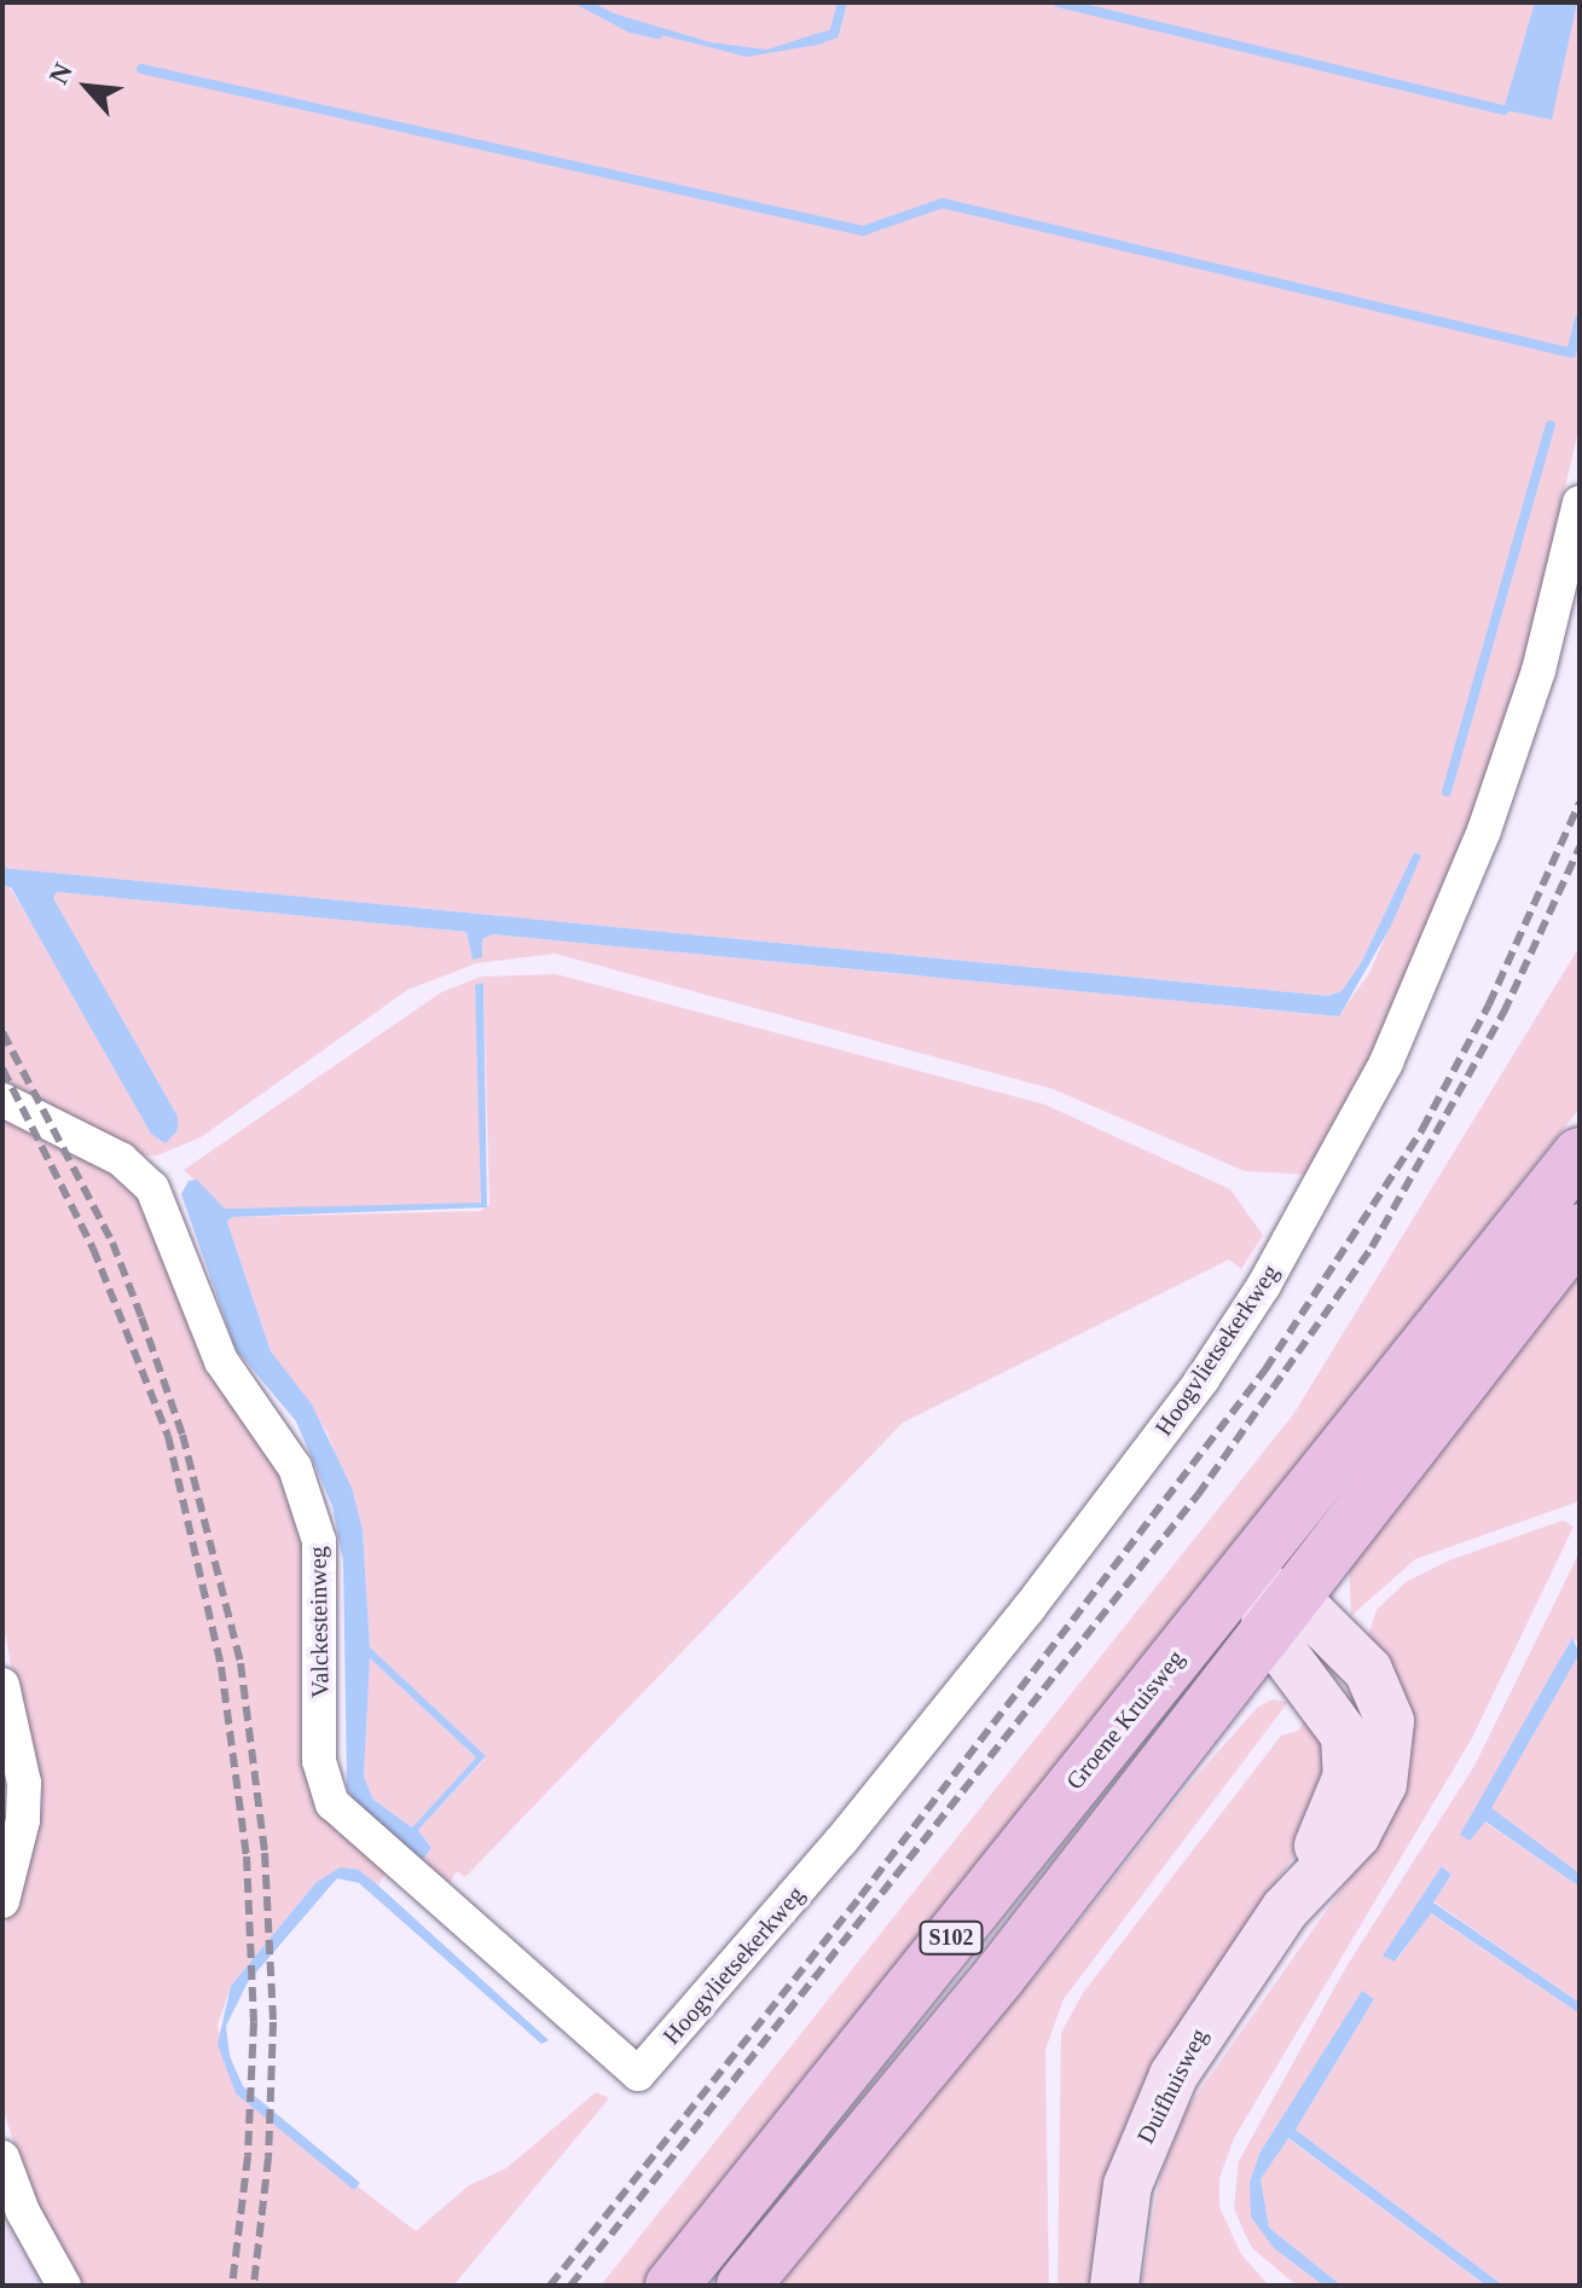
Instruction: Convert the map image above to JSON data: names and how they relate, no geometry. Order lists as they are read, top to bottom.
{
  "streets": {
    "main road": ["Groene Kruisweg", "S102", "Duifhuisweg"],
    "street": ["Hoogvlietsekerkweg", "Valckesteinweg"]
  },
  "crossings": [
    ["Hoogvlietsekerkweg", "Valckesteinweg"],
    ["Groene Kruisweg", "Duifhuisweg"]
  ],
  "north": "top left"
}
